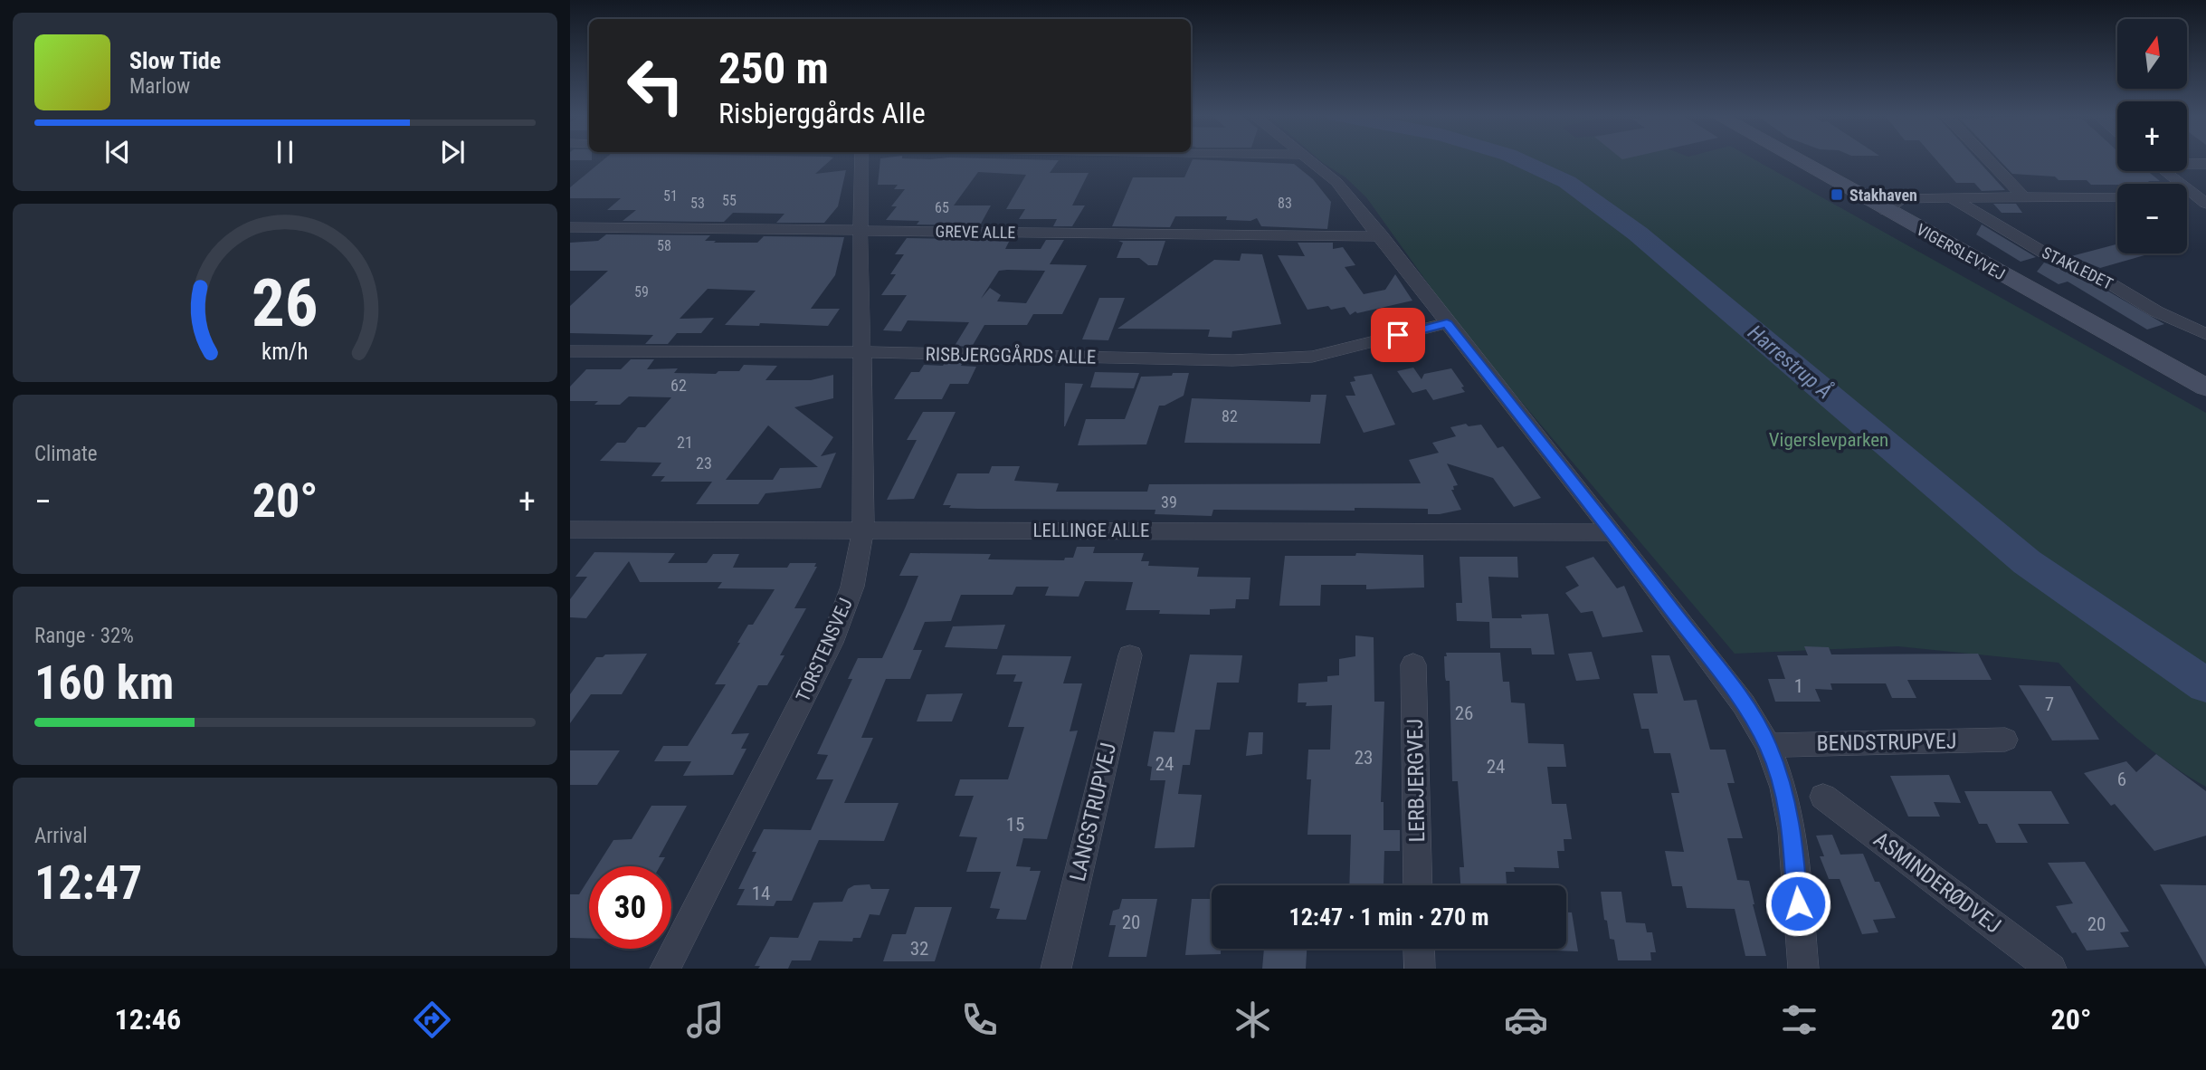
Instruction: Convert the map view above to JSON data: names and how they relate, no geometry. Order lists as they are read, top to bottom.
{
  "streets": {
    "street": [
      "GREVE ALLE",
      "VIGERSLEVVEJ",
      "STAKLEDET",
      "RISBJERGGÅRDS ALLE",
      "LELLINGE ALLE",
      "TORSTENSVEJ",
      "BENDSTRUPVEJ",
      "LERBJERGVEJ",
      "LANGSTRUPVEJ",
      "ASMINDERØDVEJ"
    ]
  },
  "crossings": [
    ["GREVE ALLE", "TORSTENSVEJ"],
    ["RISBJERGGÅRDS ALLE", "TORSTENSVEJ"],
    ["LELLINGE ALLE", "TORSTENSVEJ"]
  ],
  "water": ["Harrestrup Å"],
  "parks": ["Vigerslevparken"],
  "places": {
    "transit": ["Stakhaven"]
  },
  "house_numbers": [
    "51",
    "55",
    "53",
    "83",
    "65",
    "58",
    "59",
    "62",
    "82",
    "21",
    "23",
    "39",
    "1",
    "7",
    "26",
    "23",
    "24",
    "24",
    "6",
    "15",
    "14",
    "20",
    "20",
    "32"
  ],
  "north": "top",
  "page": {
    "map_buttons": ["+", "−"],
    "turn": ["250 m", "Risbjerggårds Alle"],
    "song": ["Slow Tide", "Marlow"],
    "tile": [
      "Climate",
      ["Range · 32%", "160 km"],
      ["Arrival", "12:47"]
    ],
    "heat": ["−", "20°", "+"],
    "limit": "30",
    "trip": "12:47 · 1 min · 270 m",
    "tabs": ["12:46", "20°"],
    "gauge": ["26", "km/h"]
  }
}
